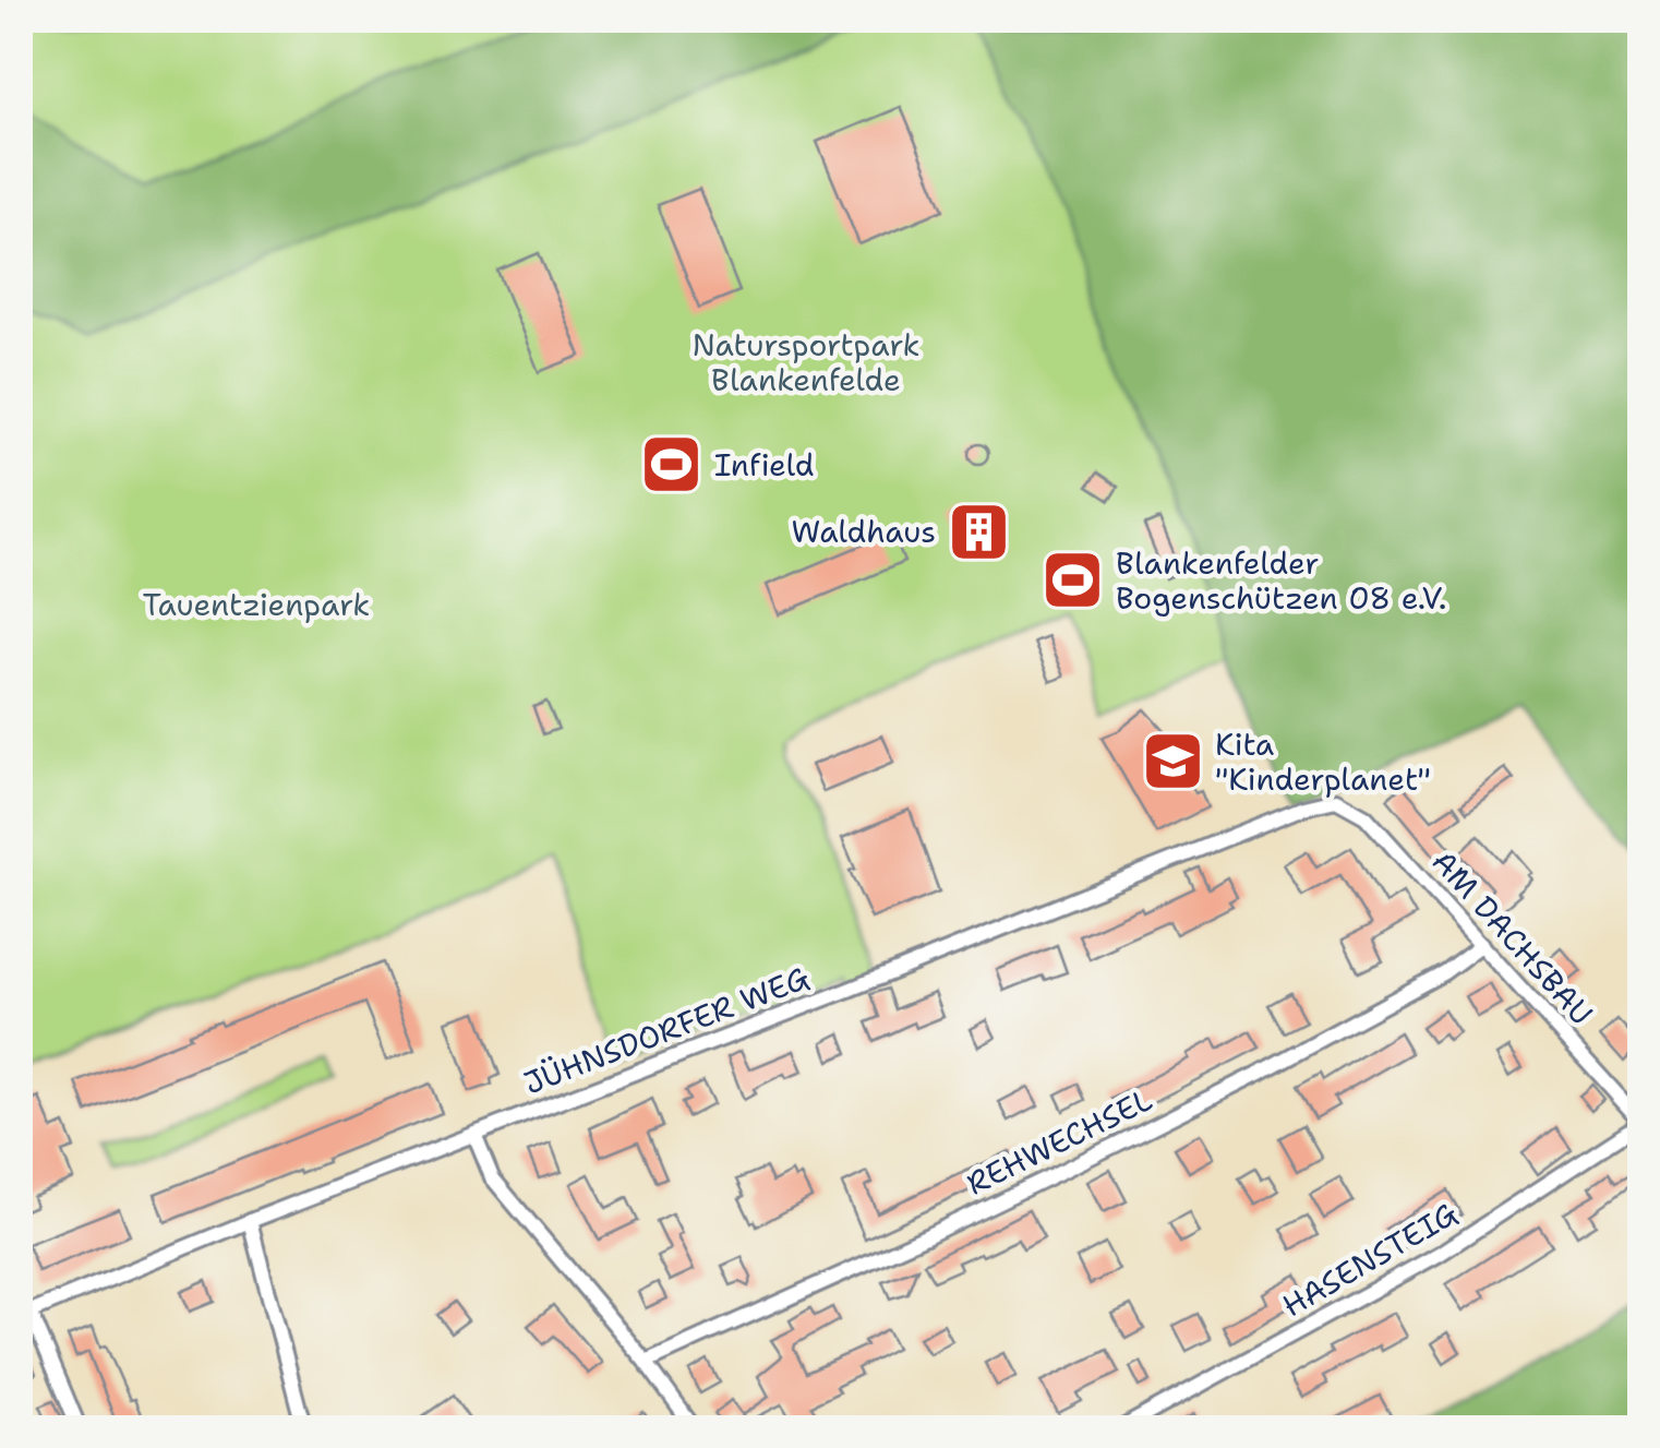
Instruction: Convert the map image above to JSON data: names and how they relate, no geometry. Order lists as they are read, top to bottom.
{
  "streets": {
    "street": [
      "AM DACHSBAU",
      "JÜHNSDORFER WEG",
      "REHWECHSEL",
      "HASENSTEIG"
    ]
  },
  "crossings": [
    ["AM DACHSBAU", "JÜHNSDORFER WEG"],
    ["AM DACHSBAU", "REHWECHSEL"],
    ["AM DACHSBAU", "HASENSTEIG"]
  ],
  "parks": ["Natursportpark Blankenfelde", "Tauentzienpark"],
  "places": {
    "sports": ["Infield", "Blankenfelder Bogenschützen 08 e.V."],
    "building": ["Waldhaus"],
    "school or university": ["Kita \"Kinderplanet\""]
  }
}
